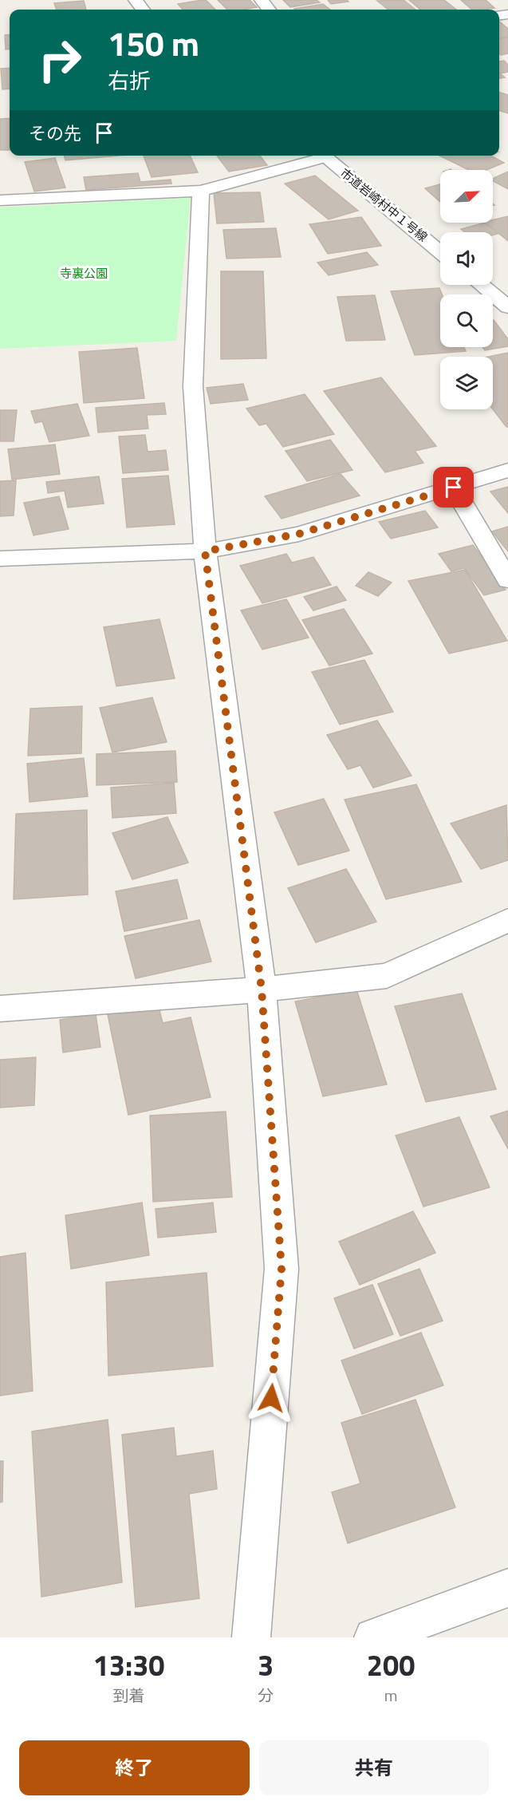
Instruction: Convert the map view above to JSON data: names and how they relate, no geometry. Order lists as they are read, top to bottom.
{
  "streets": {
    "street": ["市道岩崎村中１号線"]
  },
  "parks": ["寺裏公園"],
  "north": "top right",
  "page": {
    "turn": ["150 m", "右折"],
    "then": "その先",
    "eta": [
      "13:30",
      "到着",
      "3",
      "分",
      "200",
      "m"
    ],
    "buttons": ["終了", "共有"]
  }
}
